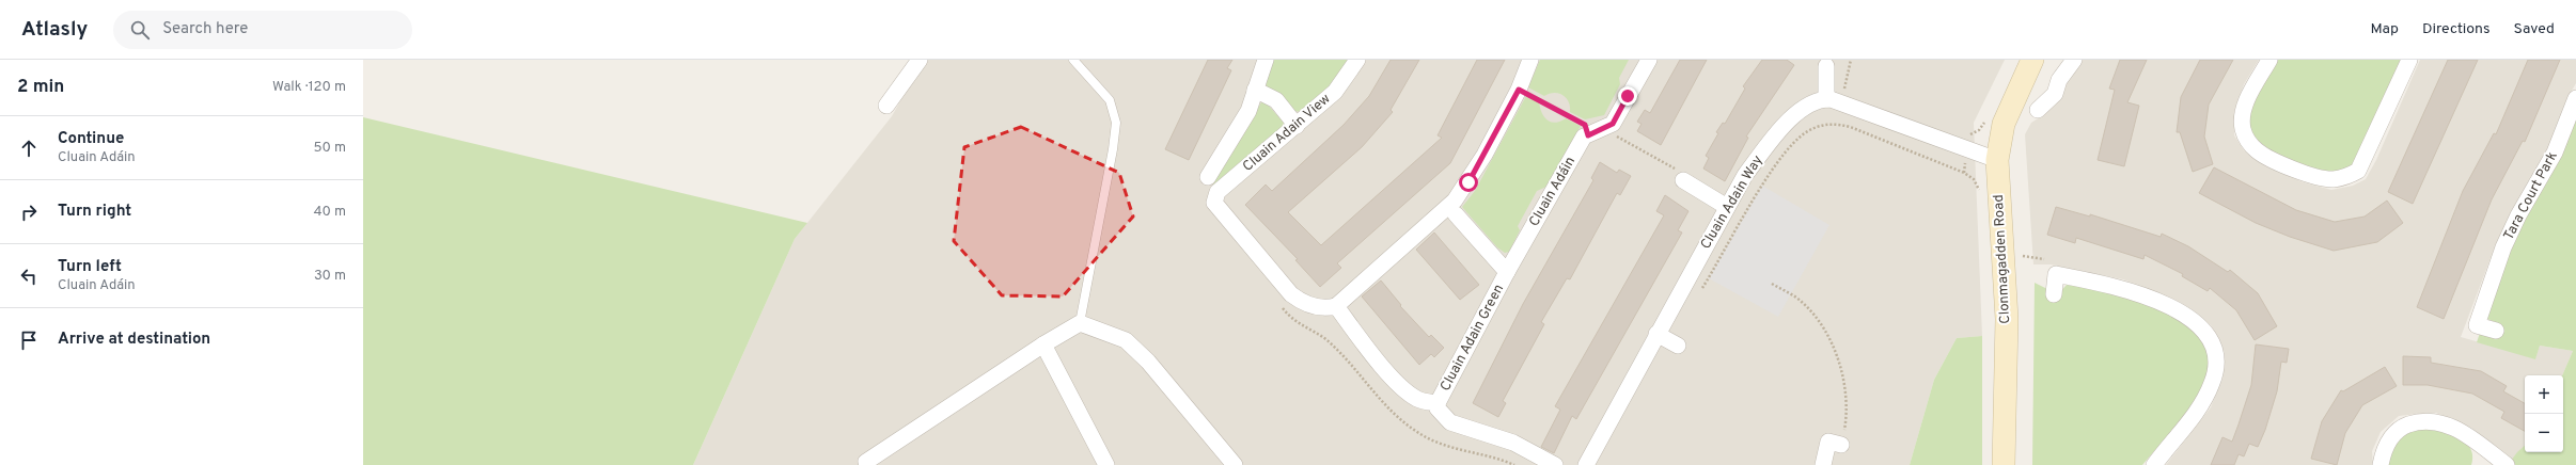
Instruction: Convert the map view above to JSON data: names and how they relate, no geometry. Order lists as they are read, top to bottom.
{
  "streets": {
    "street": [
      "Cluain Adain View",
      "Cluain Adáin",
      "Tara Court Park",
      "Cluain Adain Way",
      "Clonmagadden Road",
      "Cluain Adain Green"
    ]
  },
  "crossings": [
    ["Cluain Adáin", "Cluain Adain Green"]
  ],
  "page": {
    "header": "Atlasly",
    "search": "Search here",
    "nav": ["Map", "Directions", "Saved"],
    "heading": ["2 min", "Walk · 120 m"],
    "list": [
      ["Continue", "Cluain Adáin", "50 m"],
      ["Turn right", "40 m"],
      ["Turn left", "Cluain Adáin", "30 m"],
      "Arrive at destination"
    ],
    "map_buttons": ["+", "−"]
  }
}
